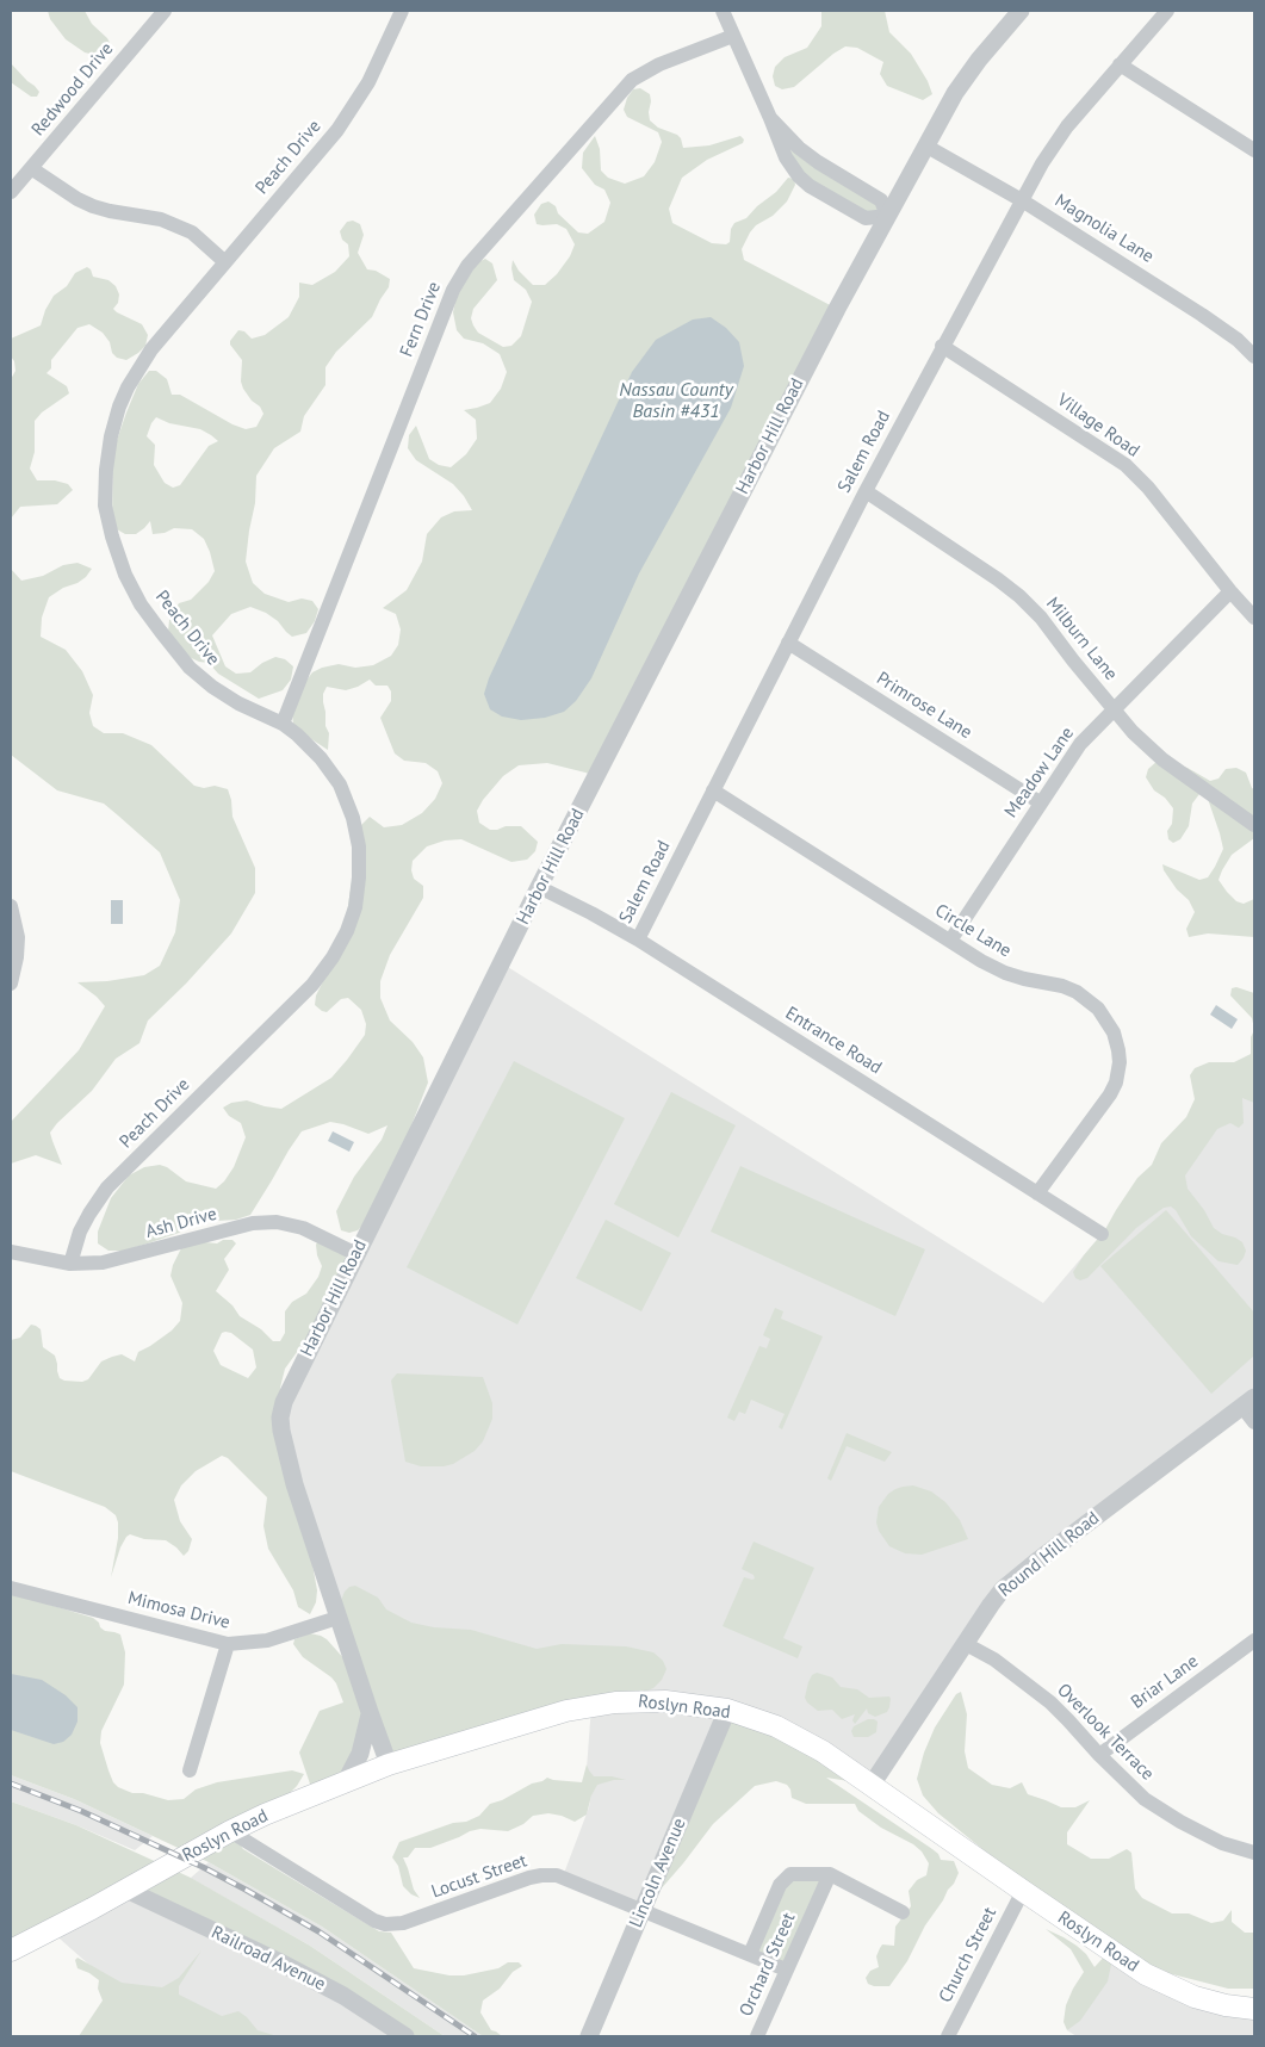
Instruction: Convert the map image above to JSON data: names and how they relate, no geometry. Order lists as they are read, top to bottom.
{
  "streets": {
    "main road": ["Roslyn Road"],
    "street": [
      "Redwood Drive",
      "Peach Drive",
      "Magnolia Lane",
      "Fern Drive",
      "Village Road",
      "Harbor Hill Road",
      "Salem Road",
      "Milburn Lane",
      "Primrose Lane",
      "Meadow Lane",
      "Circle Lane",
      "Entrance Road",
      "Ash Drive",
      "Round Hill Road",
      "Mimosa Drive",
      "Briar Lane",
      "Overlook Terrace",
      "Lincoln Avenue",
      "Locust Street",
      "Church Street",
      "Railroad Avenue",
      "Orchard Street"
    ]
  },
  "crossings": [
    ["Peach Drive", "Fern Drive"],
    ["Peach Drive", "Ash Drive"],
    ["Magnolia Lane", "Harbor Hill Road"],
    ["Magnolia Lane", "Salem Road"],
    ["Village Road", "Salem Road"],
    ["Village Road", "Meadow Lane"],
    ["Harbor Hill Road", "Entrance Road"],
    ["Harbor Hill Road", "Ash Drive"],
    ["Harbor Hill Road", "Mimosa Drive"],
    ["Harbor Hill Road", "Roslyn Road"],
    ["Salem Road", "Milburn Lane"],
    ["Salem Road", "Primrose Lane"],
    ["Salem Road", "Circle Lane"],
    ["Salem Road", "Entrance Road"],
    ["Milburn Lane", "Meadow Lane"],
    ["Primrose Lane", "Meadow Lane"],
    ["Meadow Lane", "Circle Lane"],
    ["Circle Lane", "Entrance Road"],
    ["Round Hill Road", "Roslyn Road"],
    ["Round Hill Road", "Overlook Terrace"],
    ["Briar Lane", "Overlook Terrace"],
    ["Roslyn Road", "Lincoln Avenue"],
    ["Roslyn Road", "Locust Street"],
    ["Roslyn Road", "Church Street"],
    ["Roslyn Road", "Railroad Avenue"],
    ["Lincoln Avenue", "Locust Street"],
    ["Locust Street", "Orchard Street"]
  ],
  "water": ["Nassau County Basin #431"]
}
